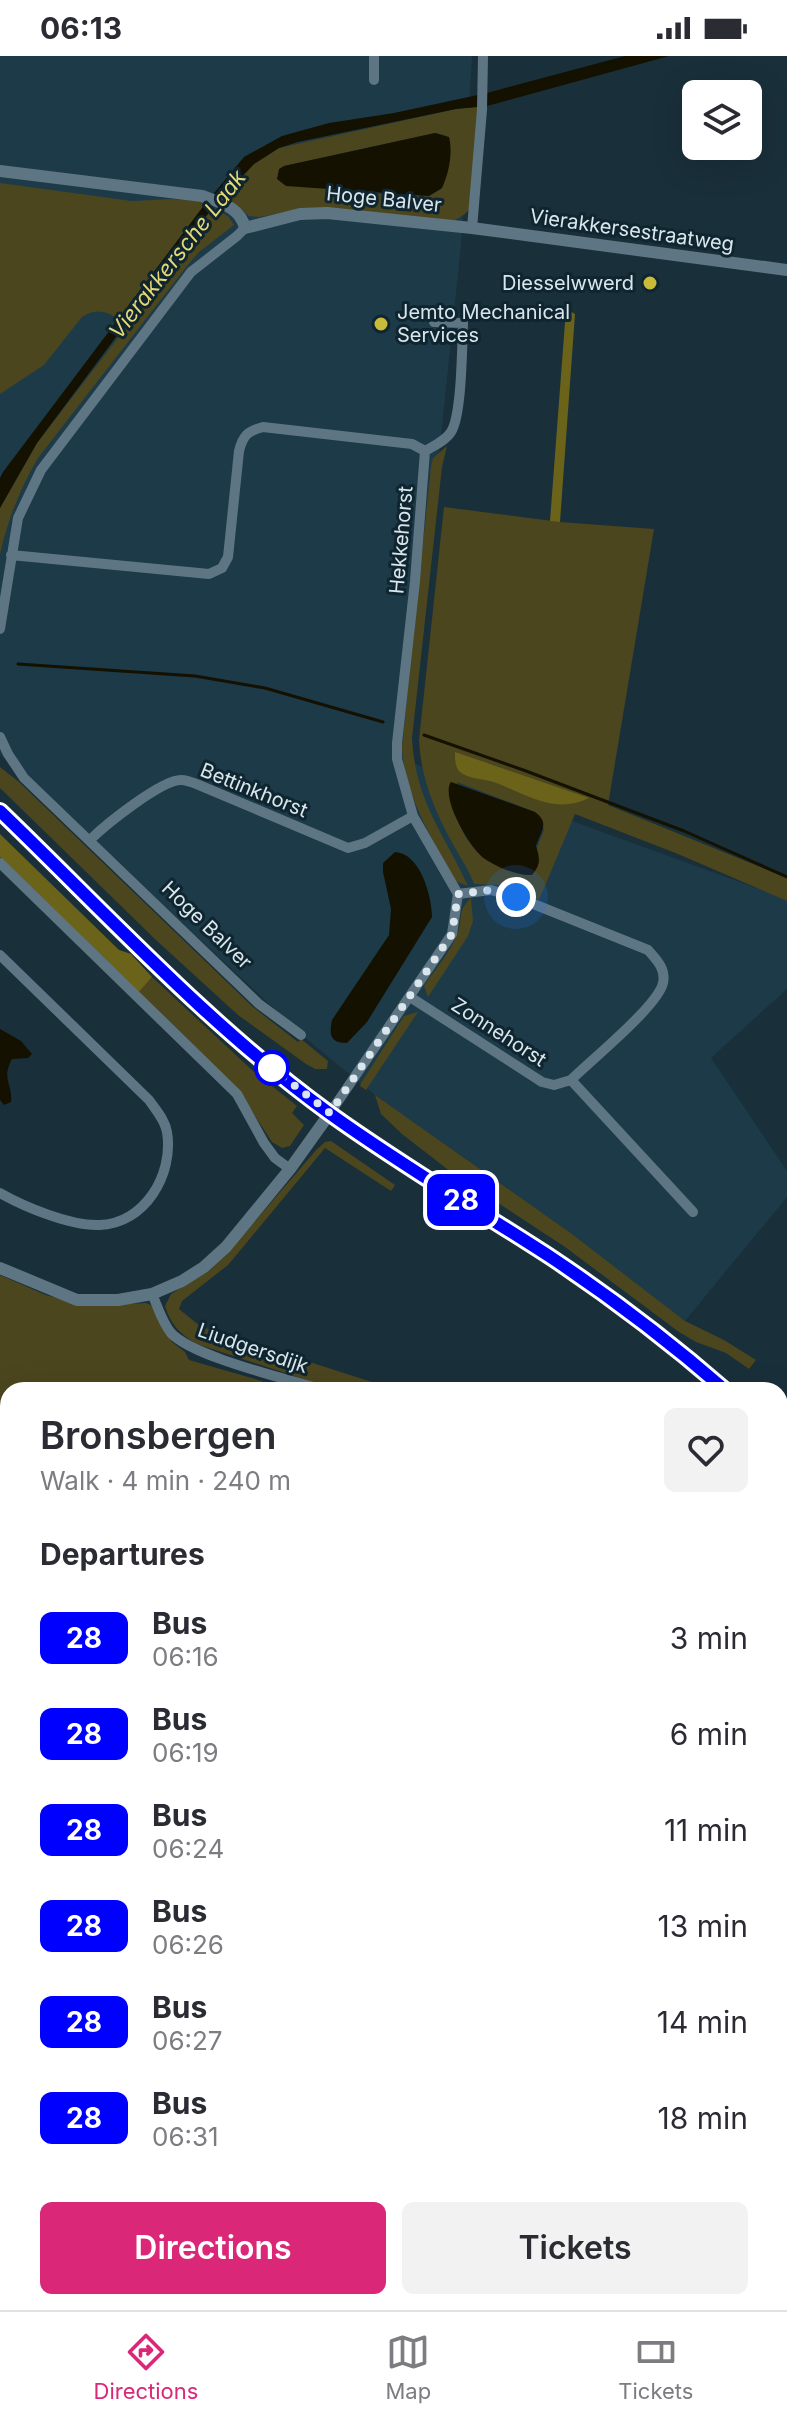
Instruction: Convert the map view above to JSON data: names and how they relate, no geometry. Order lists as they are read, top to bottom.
{
  "streets": {
    "street": [
      "Hoge Balver",
      "Vierakkersestraatweg",
      "Hekkehorst",
      "Bettinkhorst",
      "Zonnehorst",
      "Liudgersdijk"
    ]
  },
  "crossings": [
    ["Hoge Balver", "Vierakkersestraatweg"],
    ["Hoge Balver", "Bettinkhorst"],
    ["Hekkehorst", "Bettinkhorst"]
  ],
  "water": ["Vierakkersche Laak"],
  "places": ["Diesselwwerd", "Jemto Mechanical Services"],
  "lines": ["bus line 28"],
  "page": {
    "status": "06:13",
    "on_map": "28",
    "heading": [
      ["Bronsbergen", "Walk · 4 min · 240 m"],
      "Departures"
    ],
    "list": [
      {
        "mark": "28",
        "name": "Bus",
        "note": "06:16",
        "value": "3 min"
      },
      {
        "mark": "28",
        "name": "Bus",
        "note": "06:19",
        "value": "6 min"
      },
      {
        "mark": "28",
        "name": "Bus",
        "note": "06:24",
        "value": "11 min"
      },
      {
        "mark": "28",
        "name": "Bus",
        "note": "06:26",
        "value": "13 min"
      },
      {
        "mark": "28",
        "name": "Bus",
        "note": "06:27",
        "value": "14 min"
      },
      {
        "mark": "28",
        "name": "Bus",
        "note": "06:31",
        "value": "18 min"
      }
    ],
    "buttons": ["Directions", "Tickets"],
    "tabs": ["Directions", "Map", "Tickets"]
  }
}
